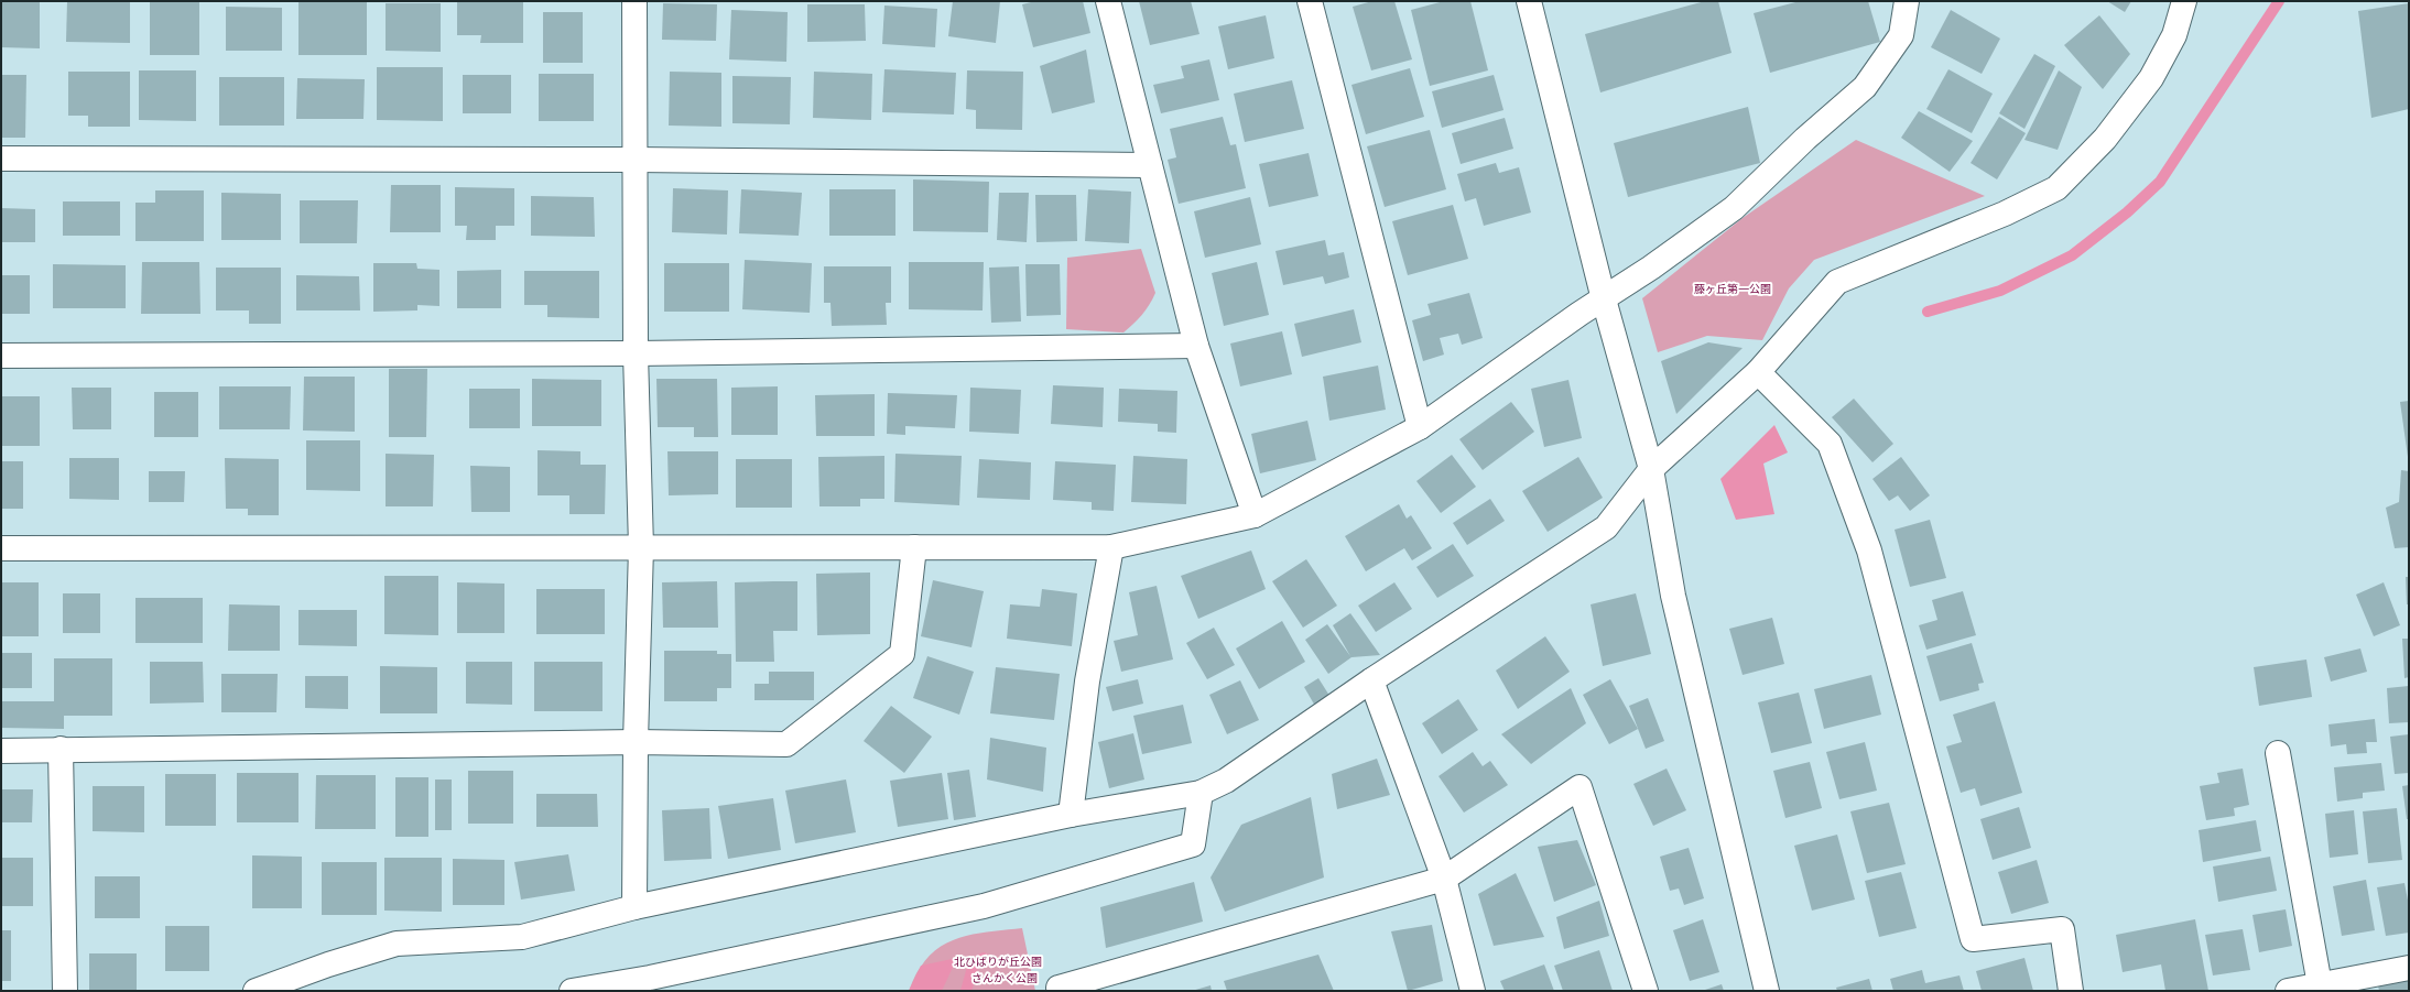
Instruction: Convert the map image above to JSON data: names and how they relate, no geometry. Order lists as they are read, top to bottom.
{
  "parks": ["藤ヶ丘第一公園", "北ひばりが丘公園", "さんかく公園"]
}
